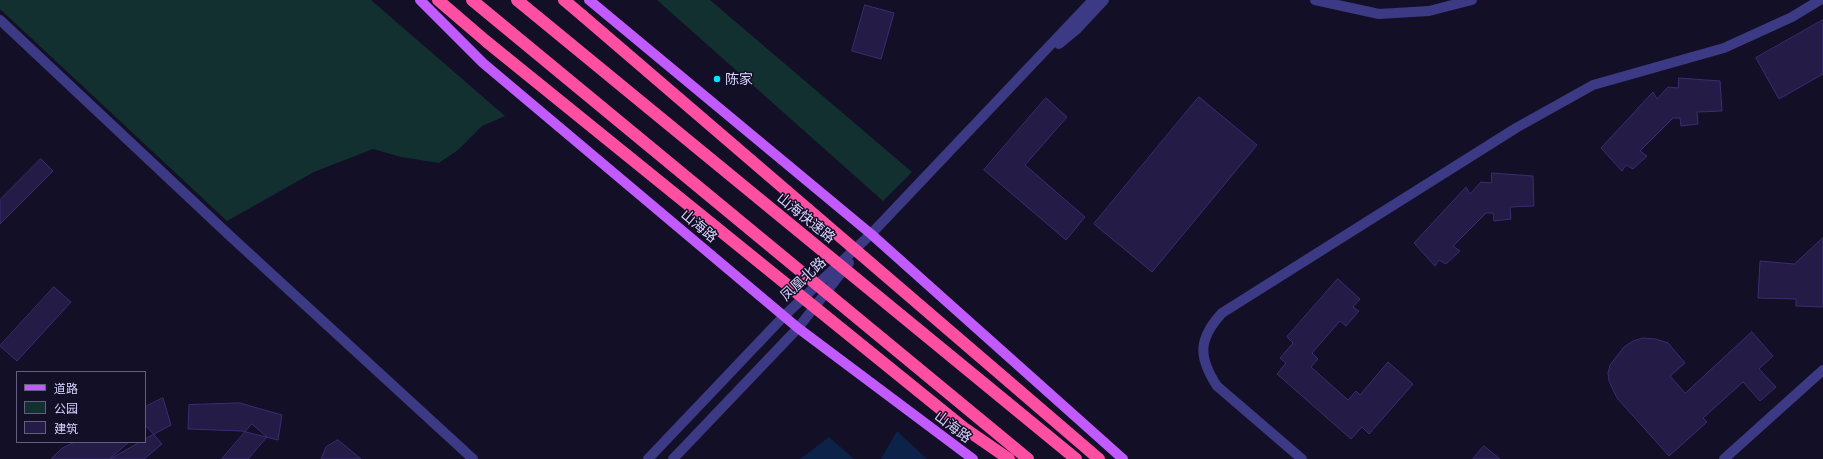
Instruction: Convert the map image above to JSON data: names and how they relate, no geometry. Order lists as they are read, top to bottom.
{
  "streets": {
    "highway": ["山海快速路"],
    "main road": ["山海路"],
    "street": ["凤凰北路"]
  },
  "crossings": [
    ["山海路", "凤凰北路"]
  ],
  "places": ["陈家"],
  "legend": ["道路", "公园", "建筑"]
}
